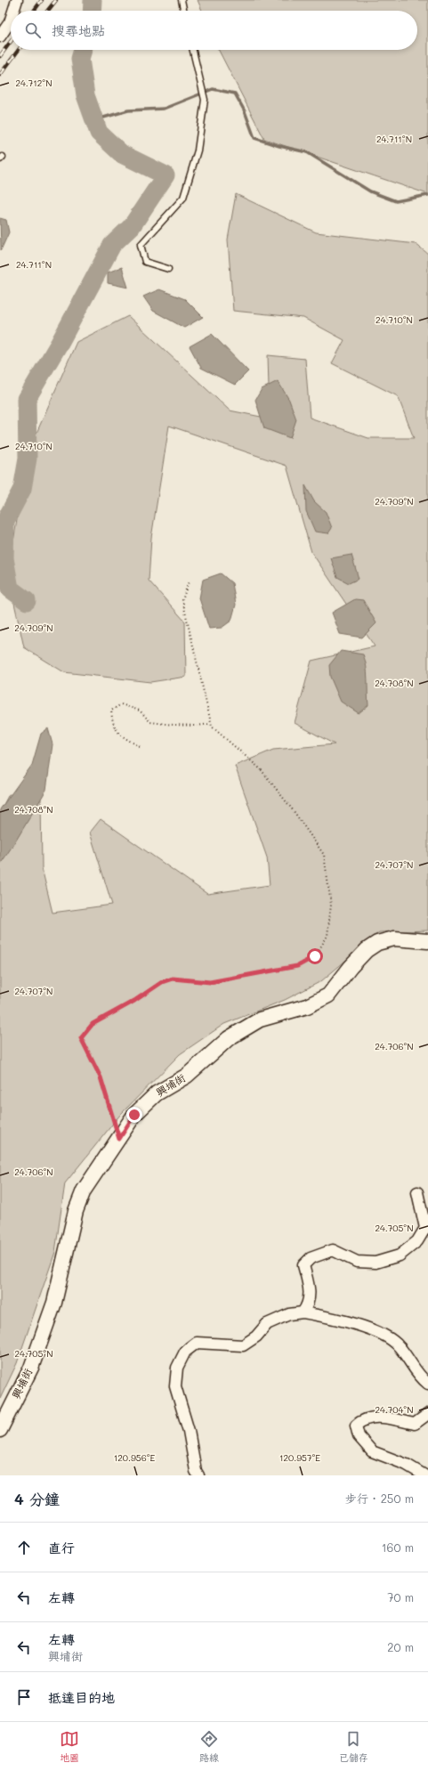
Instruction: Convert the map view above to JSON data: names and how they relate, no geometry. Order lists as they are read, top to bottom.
{
  "streets": {
    "street": ["興埔街"]
  },
  "page": {
    "search": "搜尋地點",
    "heading": ["4 分鐘", "步行 · 250 m"],
    "list": [
      ["直行", "160 m"],
      ["左轉", "70 m"],
      ["左轉", "興埔街", "20 m"],
      "抵達目的地"
    ],
    "nav": ["地圖", "路線", "已儲存"]
  },
  "coordinates": [
    "24.712°N",
    "24.711°N",
    "24.710°N",
    "24.709°N",
    "24.708°N",
    "24.707°N",
    "24.706°N",
    "24.705°N",
    "24.704°N",
    "120.956°E",
    "120.957°E"
  ]
}
